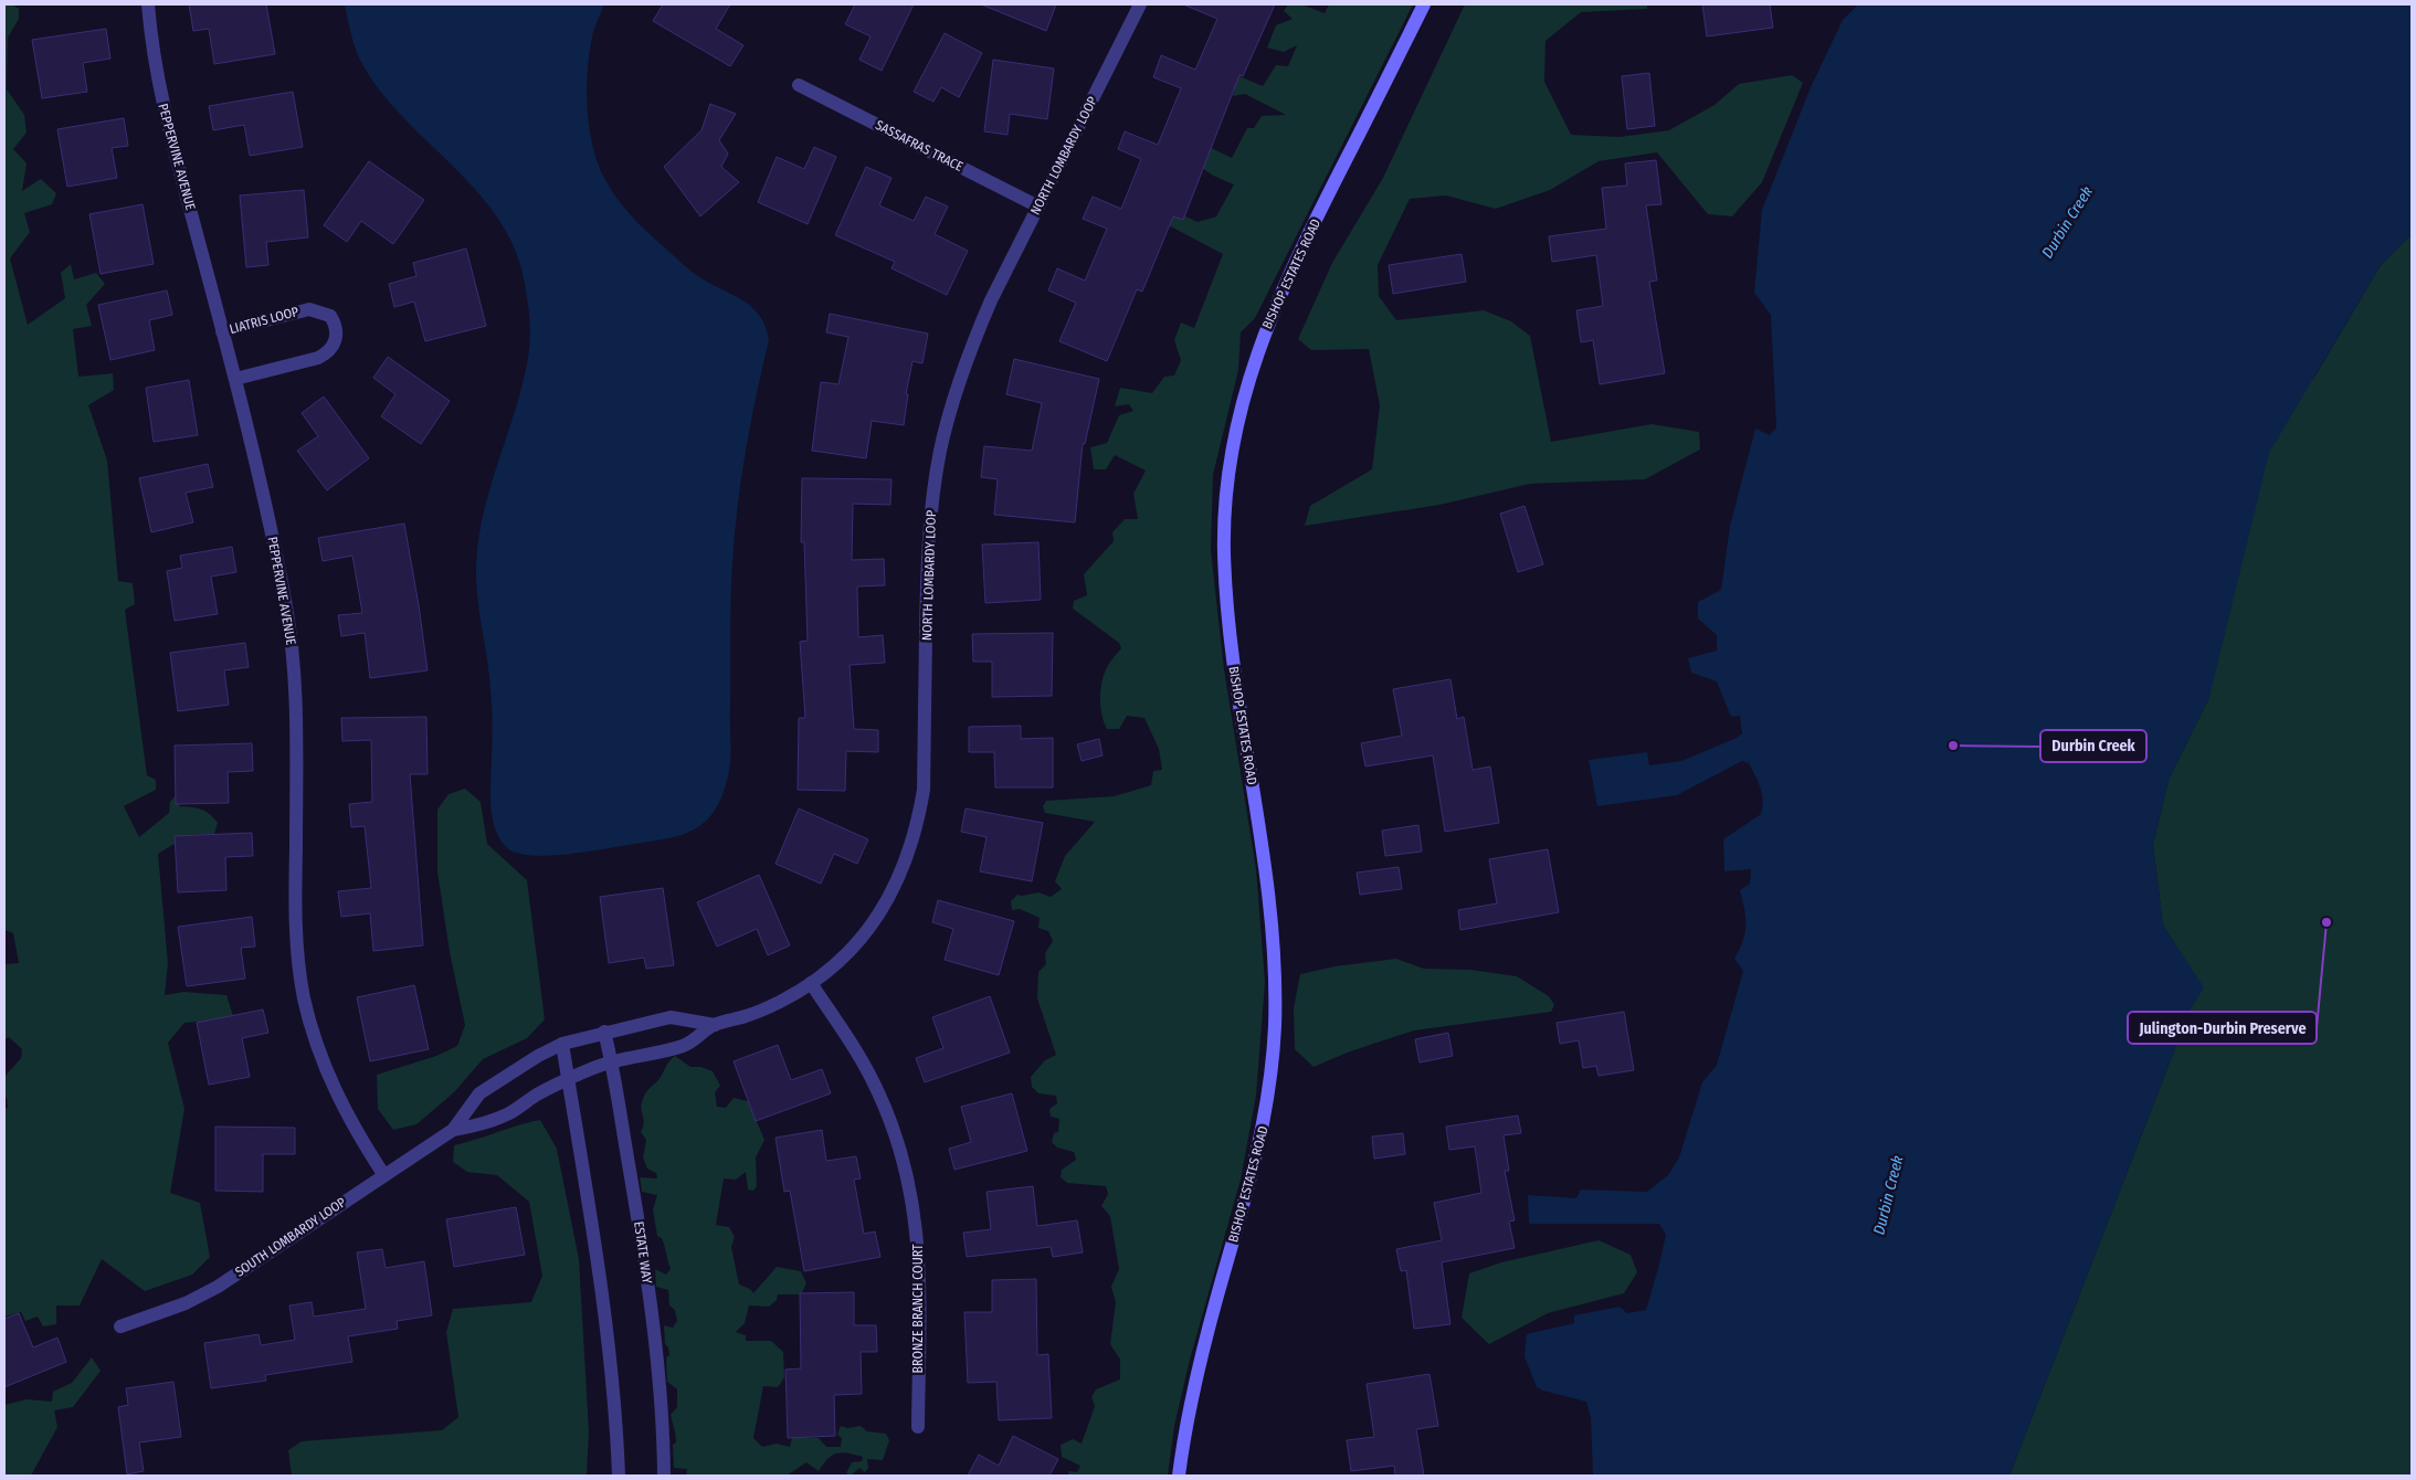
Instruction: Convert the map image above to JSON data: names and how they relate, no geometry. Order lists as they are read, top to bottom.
{
  "streets": {
    "street": [
      "SASSAFRAS TRACE",
      "NORTH LOMBARDY LOOP",
      "PEPPERVINE AVENUE",
      "BISHOP ESTATES ROAD",
      "LIATRIS LOOP",
      "SOUTH LOMBARDY LOOP",
      "ESTATE WAY",
      "BRONZE BRANCH COURT"
    ]
  },
  "crossings": [
    ["SASSAFRAS TRACE", "NORTH LOMBARDY LOOP"],
    ["NORTH LOMBARDY LOOP", "SOUTH LOMBARDY LOOP"],
    ["NORTH LOMBARDY LOOP", "ESTATE WAY"],
    ["NORTH LOMBARDY LOOP", "BRONZE BRANCH COURT"],
    ["PEPPERVINE AVENUE", "LIATRIS LOOP"],
    ["PEPPERVINE AVENUE", "SOUTH LOMBARDY LOOP"]
  ],
  "water": ["Durbin Creek"],
  "places": ["Durbin Creek", "Julington-Durbin Preserve"]
}
